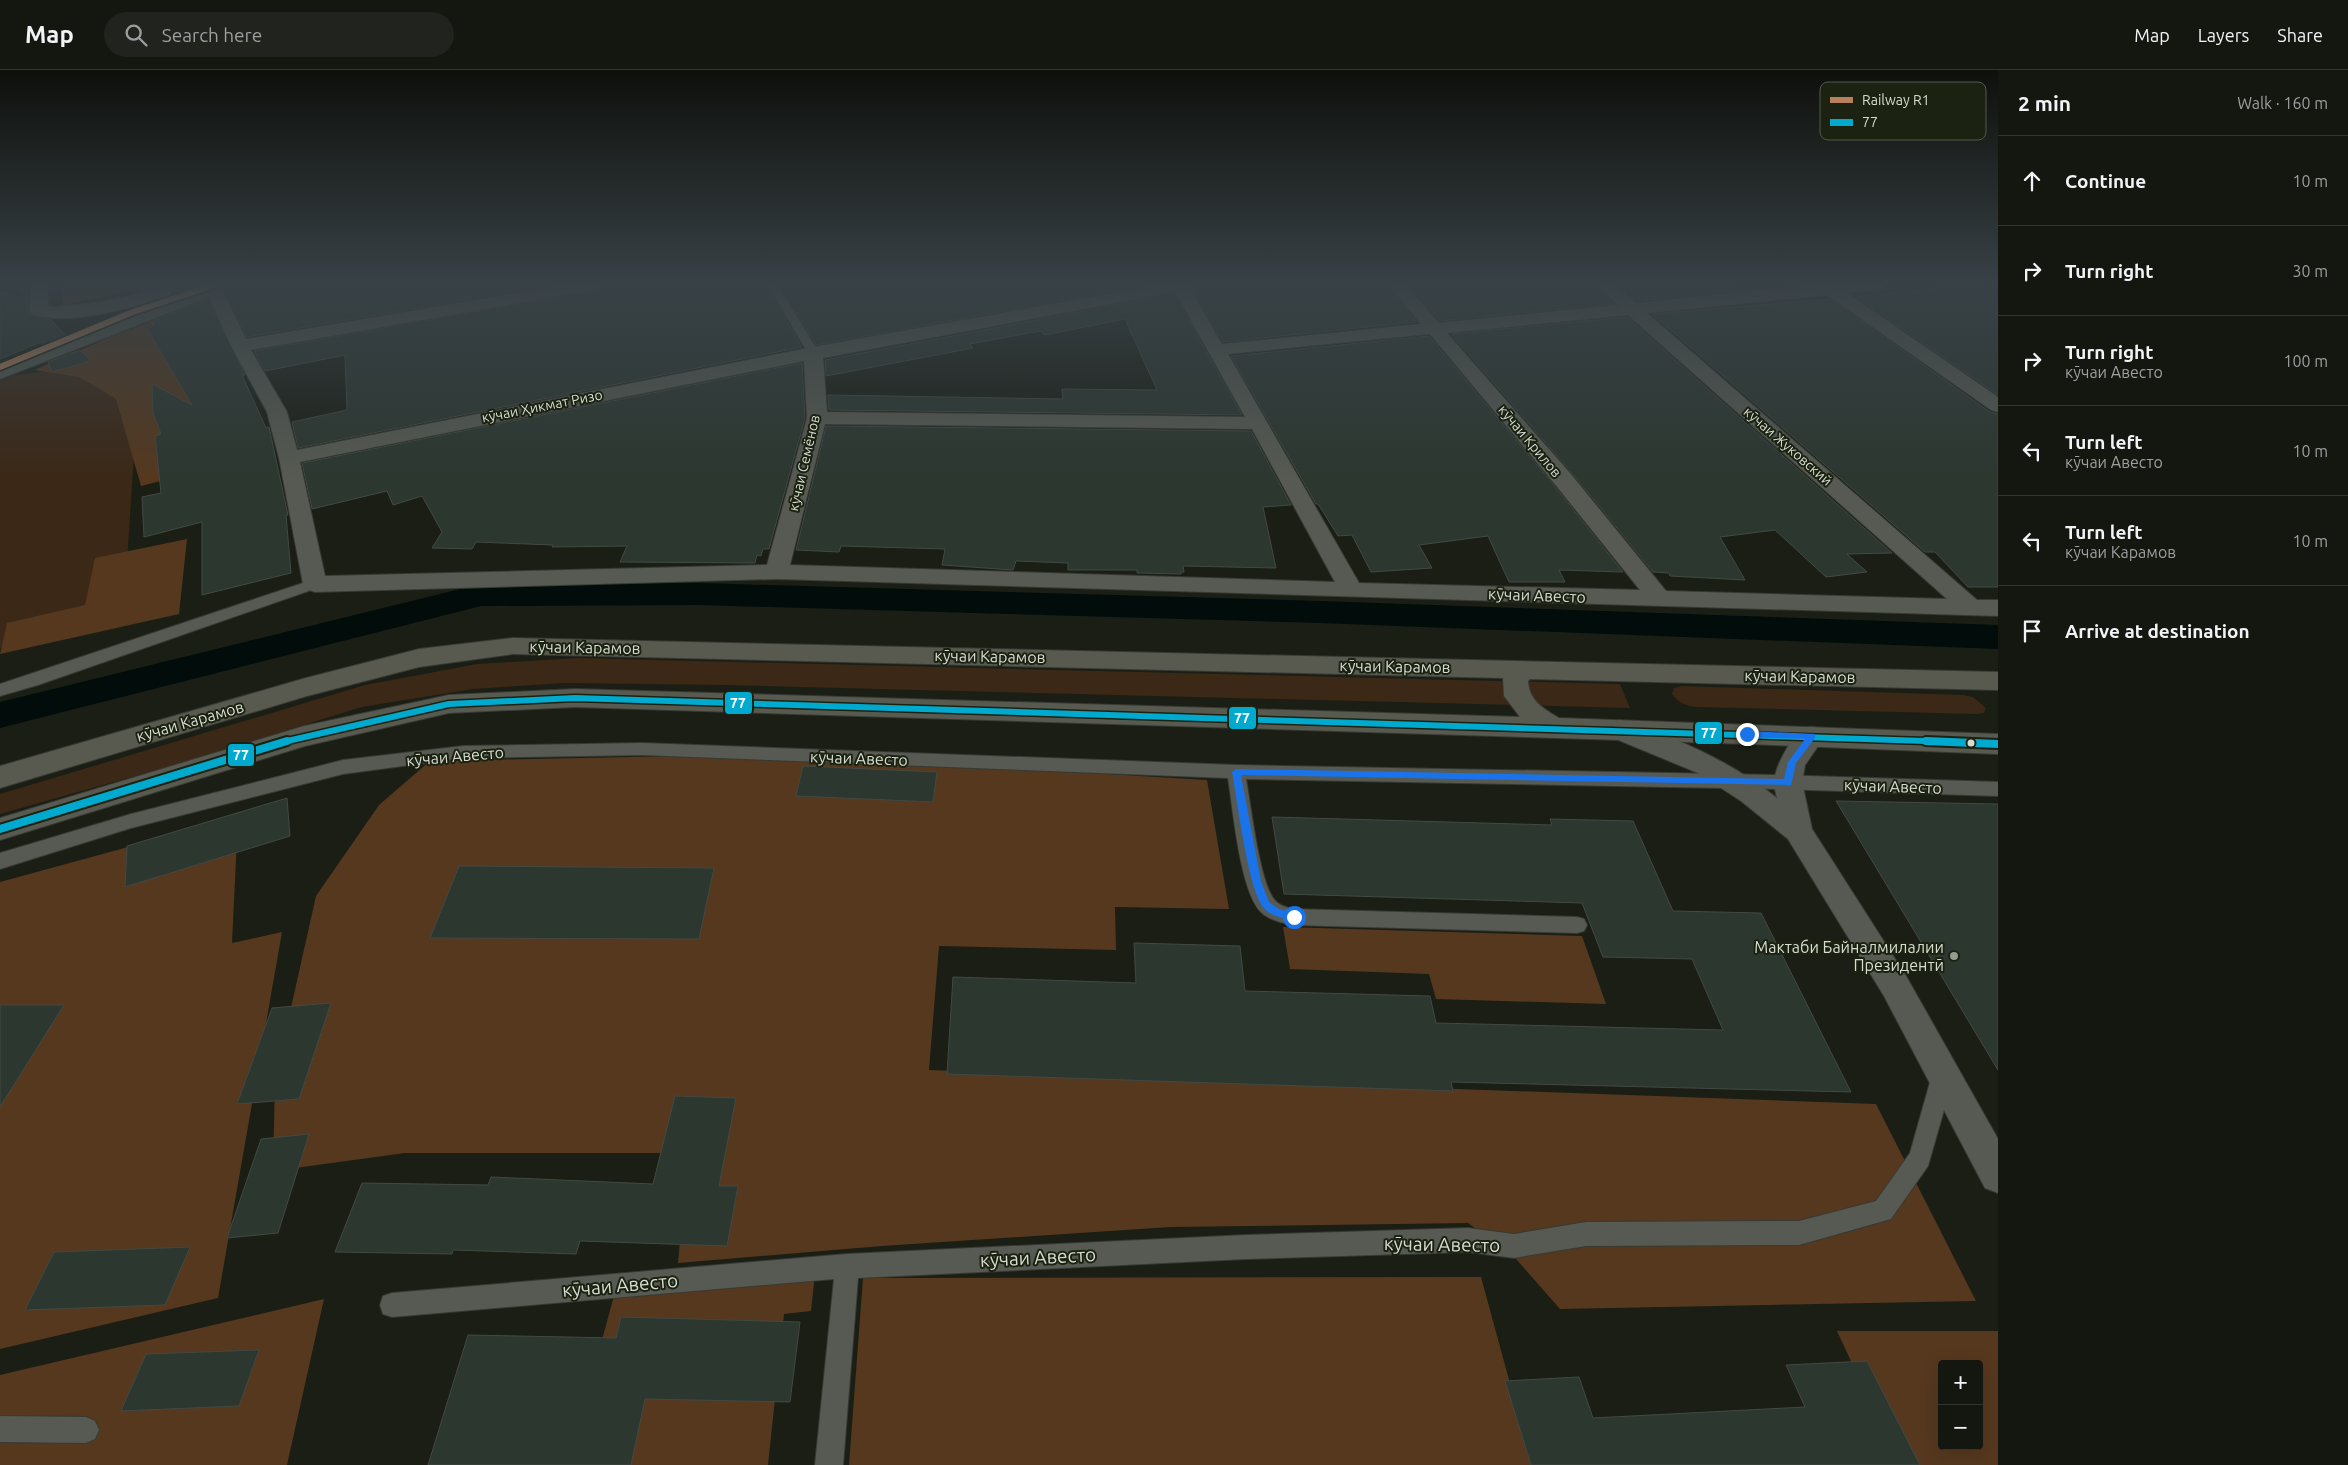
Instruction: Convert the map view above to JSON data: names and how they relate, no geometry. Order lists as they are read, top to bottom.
{
  "streets": {
    "main road": ["кӯчаи Карамов"],
    "street": [
      "кӯчаи Ҳикмат Ризо",
      "кӯчаи Крилов",
      "кӯчаи Жуковский",
      "кӯчаи Семёнов",
      "кӯчаи Авесто"
    ]
  },
  "crossings": [
    ["кӯчаи Ҳикмат Ризо", "кӯчаи Семёнов"],
    ["кӯчаи Крилов", "кӯчаи Авесто"],
    ["кӯчаи Жуковский", "кӯчаи Авесто"],
    ["кӯчаи Семёнов", "кӯчаи Авесто"]
  ],
  "places": ["Мактаби Байналмилалии Президентӣ"],
  "lines": ["rail line R1", "transit line 77"],
  "legend": ["Railway R1", "77"],
  "page": {
    "header": "Map",
    "search": "Search here",
    "nav": ["Map", "Layers", "Share"],
    "heading": ["2 min", "Walk · 160 m"],
    "list": [
      ["Continue", "10 m"],
      ["Turn right", "30 m"],
      ["Turn right", "кӯчаи Авесто", "100 m"],
      ["Turn left", "кӯчаи Авесто", "10 m"],
      ["Turn left", "кӯчаи Карамов", "10 m"],
      "Arrive at destination"
    ],
    "map_buttons": ["+", "−"]
  }
}
